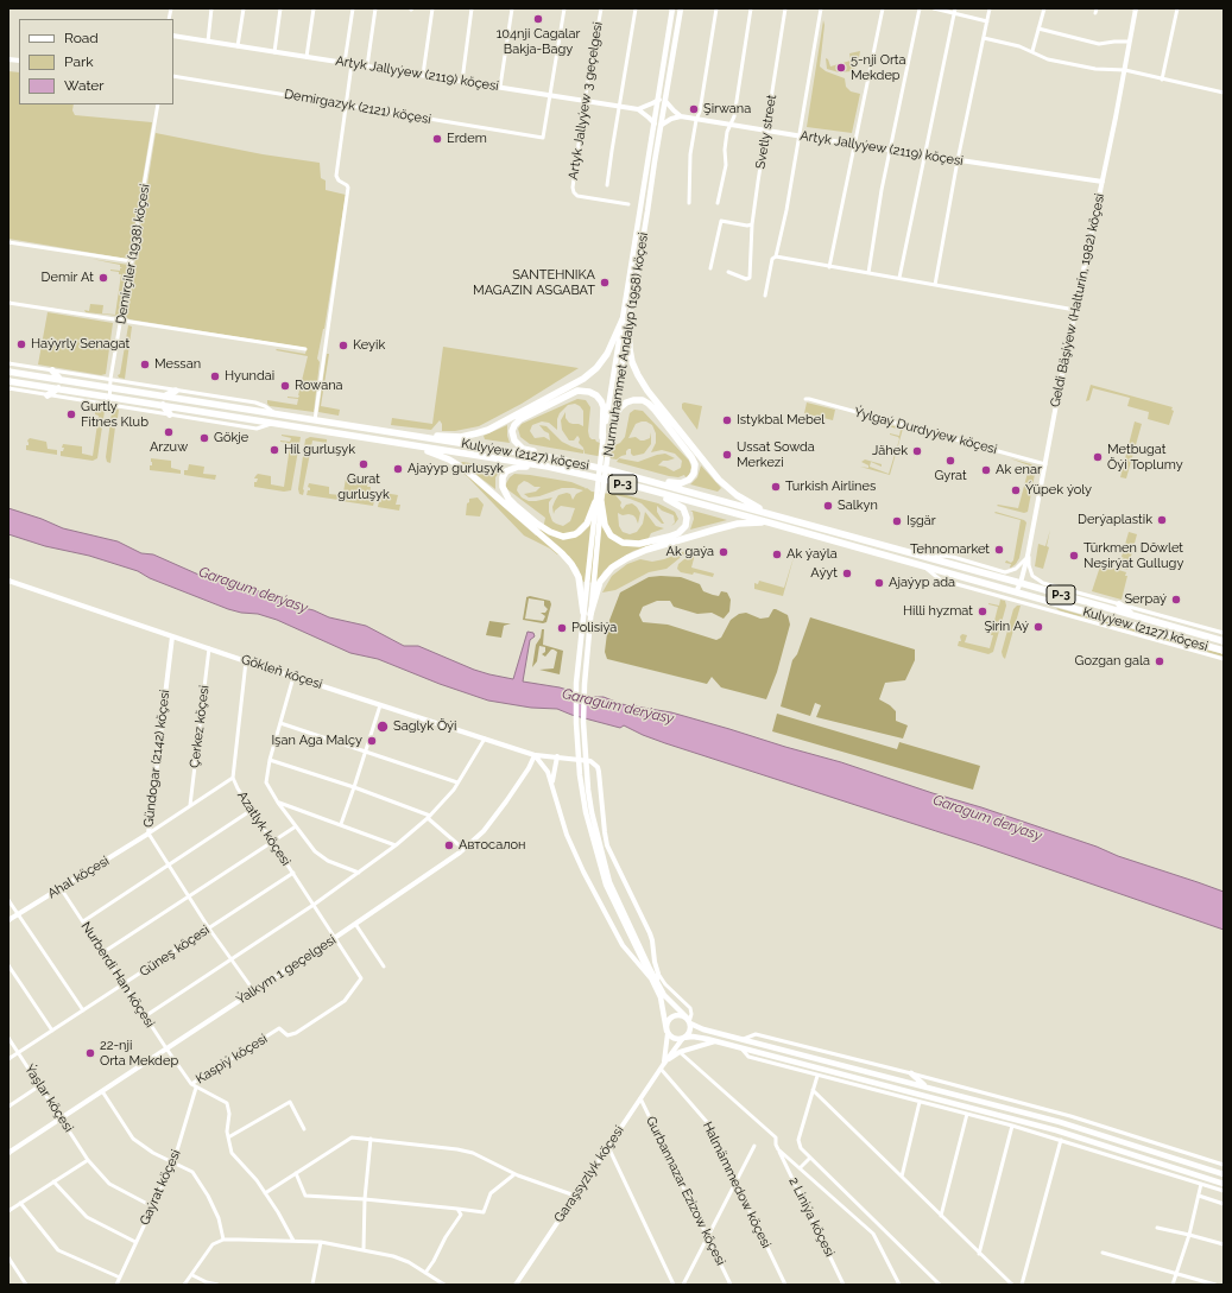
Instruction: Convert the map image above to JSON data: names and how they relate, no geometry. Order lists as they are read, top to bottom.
{
  "streets": {
    "highway": ["Kulyýew (2127) köçesi", "P-3"],
    "main road": ["Nurmuhammet Andalyp (1958) köçesi"],
    "street": [
      "Artyk Jallyýew (2119) köçesi",
      "Artyk Jallyýew 3 geçelgesi",
      "Demirgazyk (2121) köçesi",
      "Svetly street",
      "Demirçiler (1938) köçesi",
      "Geldi Bäşiýew (Halturin, 1982) köçesi",
      "Ýylgaý Durdyýew köçesi",
      "Gökleň köçesi",
      "Çerkez köçesi",
      "Gündogar (2142) köçesi",
      "Azatlyk köçesi",
      "Ahal köçesi",
      "Güneş köçesi",
      "Ýalkym 1 geçelgesi",
      "Nurberdi Han köçesi",
      "Kaspiý köçesi",
      "Ýaşlar köçesi",
      "Garaşsyzlyk köçesi",
      "Halmämmedow köçesi",
      "Gaýrat köçesi",
      "Gurbannazar Ezizow köçesi",
      "2 Liniýa köçesi"
    ]
  },
  "crossings": [
    ["Artyk Jallyýew (2119) köçesi", "Artyk Jallyýew 3 geçelgesi"],
    ["Artyk Jallyýew (2119) köçesi", "Demirgazyk (2121) köçesi"],
    ["Artyk Jallyýew (2119) köçesi", "Svetly street"],
    ["Artyk Jallyýew (2119) köçesi", "Geldi Bäşiýew (Halturin, 1982) köçesi"],
    ["Demirçiler (1938) köçesi", "Kulyýew (2127) köçesi"],
    ["Geldi Bäşiýew (Halturin, 1982) köçesi", "Ýylgaý Durdyýew köçesi"],
    ["Geldi Bäşiýew (Halturin, 1982) köçesi", "Kulyýew (2127) köçesi"],
    ["Nurmuhammet Andalyp (1958) köçesi", "Garaşsyzlyk köçesi"],
    ["Gökleň köçesi", "Çerkez köçesi"],
    ["Gökleň köçesi", "Gündogar (2142) köçesi"],
    ["Gökleň köçesi", "Azatlyk köçesi"],
    ["Gökleň köçesi", "Ýalkym 1 geçelgesi"],
    ["Gündogar (2142) köçesi", "Ahal köçesi"],
    ["Gündogar (2142) köçesi", "Güneş köçesi"],
    ["Gündogar (2142) köçesi", "Ýalkym 1 geçelgesi"],
    ["Azatlyk köçesi", "Güneş köçesi"],
    ["Azatlyk köçesi", "Ýalkym 1 geçelgesi"],
    ["Azatlyk köçesi", "Kaspiý köçesi"],
    ["Ahal köçesi", "Nurberdi Han köçesi"],
    ["Güneş köçesi", "Nurberdi Han köçesi"],
    ["Güneş köçesi", "Ýaşlar köçesi"],
    ["Ýalkym 1 geçelgesi", "Nurberdi Han köçesi"],
    ["Ýalkym 1 geçelgesi", "Ýaşlar köçesi"],
    ["Nurberdi Han köçesi", "Kaspiý köçesi"],
    ["Nurberdi Han köçesi", "Gaýrat köçesi"],
    ["Ýaşlar köçesi", "Gaýrat köçesi"],
    ["Garaşsyzlyk köçesi", "Halmämmedow köçesi"],
    ["Garaşsyzlyk köçesi", "Gurbannazar Ezizow köçesi"]
  ],
  "water": ["Garagum derýasy"],
  "places": [
    "104nji Cagalar Bakja-Bagy",
    "5-nji Orta Mekdep",
    "Şirwana",
    "Erdem",
    "Demir At",
    "SANTEHNIKA MAGAZIN ASGABAT",
    "Haýyrly Senagat",
    "Keyik",
    "Messan",
    "Hyundai",
    "Rowana",
    "Gurtly Fitnes Klub",
    "Istykbal Mebel",
    "Arzuw",
    "Gökje",
    "Hil gurluşyk",
    "Jähek",
    "Ussat Sowda Merkezi",
    "Metbugat Öýi Toplumy",
    "Gyrat",
    "Gurat gurluşyk",
    "Ajaýyp gurluşyk",
    "Ak enar",
    "Turkish Airlines",
    "Ýüpek ýoly",
    "Salkyn",
    "Derýaplastik",
    "Işgär",
    "Tehnomarket",
    "Ak gaýa",
    "Ak ýaýla",
    "Türkmen Döwlet Neşirýat Gullugy",
    "Aýyt",
    "Ajaýyp ada",
    "Serpaý",
    "Hilli hyzmat",
    "Şirin Aý",
    "Polisiýa",
    "Gozgan gala",
    "Saglyk Öýi",
    "Işan Aga Malçy",
    "Автосалон",
    "22-nji Orta Mekdep"
  ],
  "legend": ["Road", "Park", "Water"]
}
